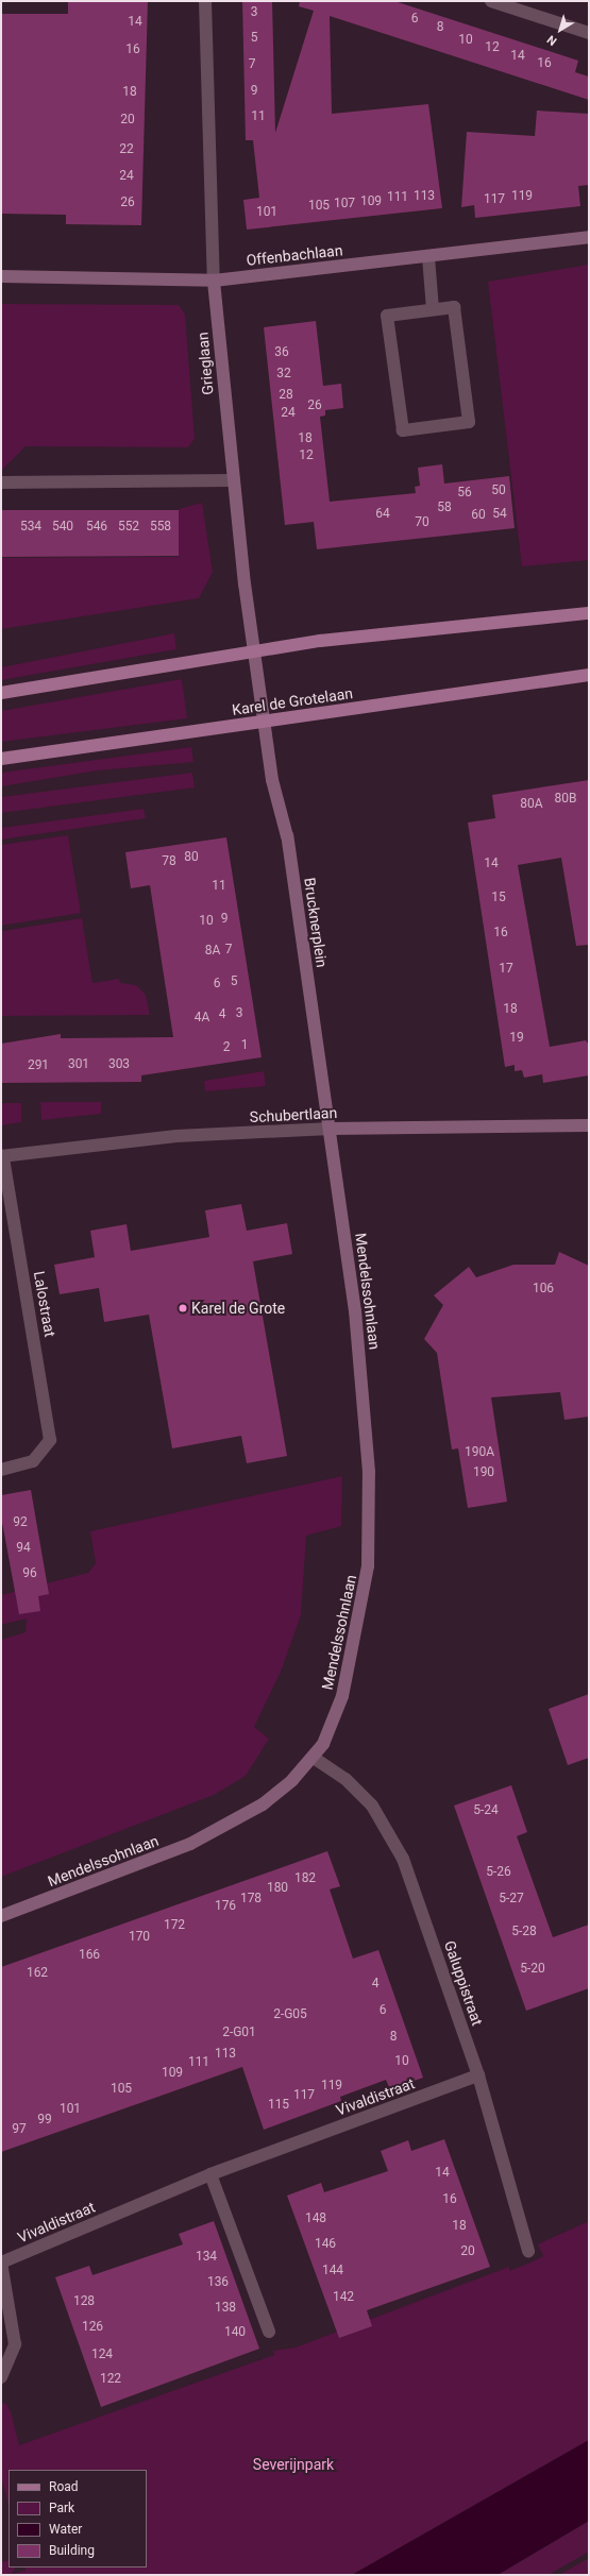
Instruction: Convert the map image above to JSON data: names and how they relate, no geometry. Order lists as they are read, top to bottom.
{
  "streets": {
    "main road": ["Karel de Grotelaan"],
    "street": [
      "Offenbachlaan",
      "Grieglaan",
      "Brucknerplein",
      "Schubertlaan",
      "Mendelssohnlaan",
      "Lalostraat",
      "Galuppistraat",
      "Vivaldistraat"
    ]
  },
  "crossings": [
    ["Offenbachlaan", "Grieglaan"],
    ["Grieglaan", "Karel de Grotelaan"],
    ["Grieglaan", "Brucknerplein"],
    ["Karel de Grotelaan", "Brucknerplein"],
    ["Brucknerplein", "Schubertlaan"],
    ["Brucknerplein", "Mendelssohnlaan"],
    ["Schubertlaan", "Mendelssohnlaan"],
    ["Schubertlaan", "Lalostraat"],
    ["Mendelssohnlaan", "Galuppistraat"],
    ["Galuppistraat", "Vivaldistraat"]
  ],
  "parks": ["Severijnpark"],
  "places": ["Karel de Grote"],
  "house_numbers": [
    "3",
    "6",
    "14",
    "8",
    "5",
    "10",
    "12",
    "16",
    "14",
    "16",
    "7",
    "9",
    "18",
    "11",
    "20",
    "22",
    "24",
    "113",
    "119",
    "111",
    "117",
    "109",
    "26",
    "107",
    "105",
    "101",
    "36",
    "32",
    "28",
    "26",
    "24",
    "18",
    "12",
    "50",
    "56",
    "58",
    "64",
    "54",
    "60",
    "70",
    "534",
    "540",
    "546",
    "552",
    "558",
    "80B",
    "80A",
    "80",
    "78",
    "14",
    "11",
    "15",
    "9",
    "10",
    "16",
    "7",
    "8A",
    "17",
    "5",
    "6",
    "18",
    "3",
    "4",
    "4A",
    "19",
    "1",
    "2",
    "301",
    "303",
    "291",
    "106",
    "190A",
    "190",
    "92",
    "94",
    "96",
    "5-24",
    "5-26",
    "182",
    "180",
    "178",
    "5-27",
    "176",
    "172",
    "5-28",
    "170",
    "166",
    "5-20",
    "162",
    "4",
    "6",
    "2-G05",
    "2-G01",
    "8",
    "113",
    "10",
    "111",
    "109",
    "119",
    "105",
    "117",
    "115",
    "101",
    "99",
    "97",
    "14",
    "16",
    "148",
    "18",
    "146",
    "20",
    "134",
    "144",
    "136",
    "142",
    "128",
    "138",
    "126",
    "140",
    "124",
    "122"
  ],
  "legend": [
    "Road",
    "Park",
    "Water",
    "Building"
  ],
  "north": "bottom left"
}
